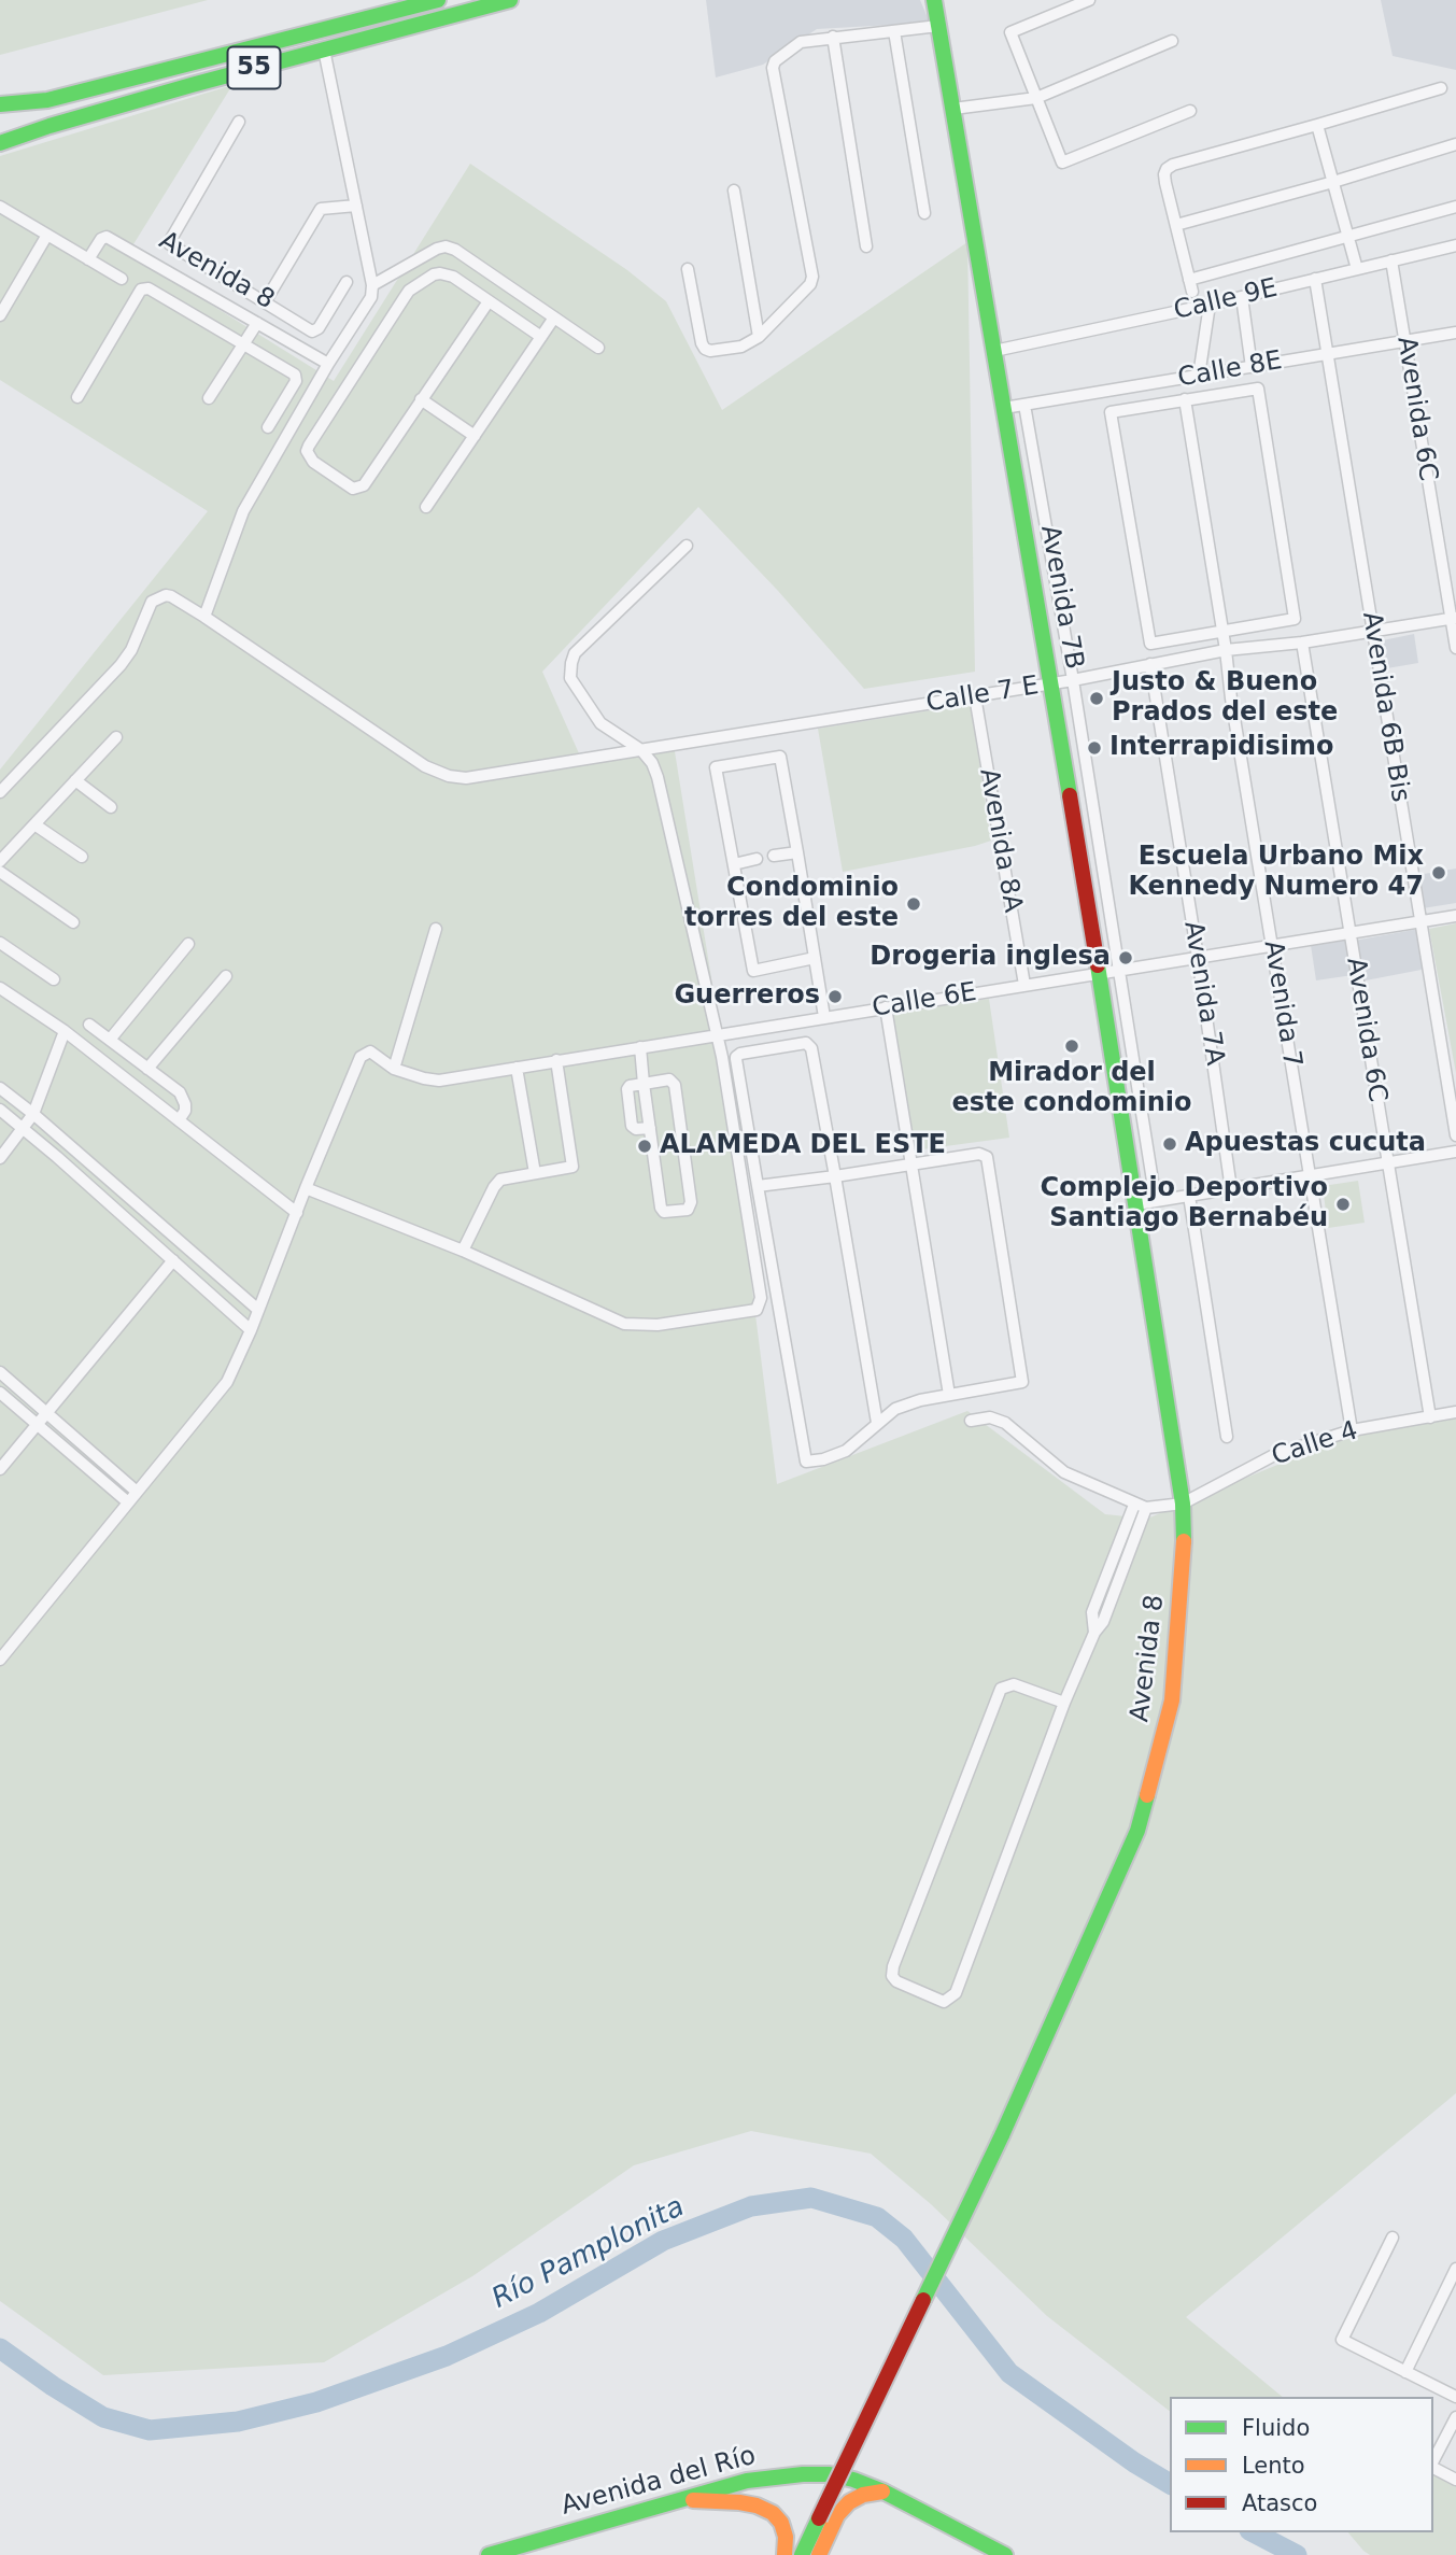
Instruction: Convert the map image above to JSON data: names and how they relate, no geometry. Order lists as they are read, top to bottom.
{
  "streets": {
    "main road": [
      "55",
      "Avenida 8",
      "Avenida 7B",
      "Avenida del Río"
    ],
    "street": [
      "Calle 9E",
      "Calle 8E",
      "Avenida 6C",
      "Calle 7 E",
      "Avenida 6B Bis",
      "Avenida 8A",
      "Avenida 7A",
      "Calle 6E",
      "Avenida 7",
      "Calle 4"
    ]
  },
  "crossings": [
    ["Avenida 8", "Avenida 7B"],
    ["Avenida 8", "Calle 4"],
    ["Calle 9E", "Avenida 6C"],
    ["Calle 9E", "Avenida 7B"],
    ["Calle 9E", "Avenida 6B Bis"],
    ["Calle 8E", "Avenida 6C"],
    ["Calle 8E", "Avenida 7B"],
    ["Calle 8E", "Avenida 6B Bis"],
    ["Avenida 6C", "Calle 7 E"],
    ["Avenida 6C", "Calle 6E"],
    ["Avenida 6C", "Calle 4"],
    ["Avenida 7B", "Calle 7 E"],
    ["Avenida 7B", "Calle 6E"],
    ["Calle 7 E", "Avenida 6B Bis"],
    ["Calle 7 E", "Avenida 8A"],
    ["Calle 7 E", "Avenida 7A"],
    ["Calle 7 E", "Avenida 7"],
    ["Avenida 6B Bis", "Calle 6E"],
    ["Avenida 8A", "Calle 6E"],
    ["Avenida 7A", "Calle 6E"],
    ["Calle 6E", "Avenida 7"],
    ["Avenida 7", "Calle 4"]
  ],
  "water": ["Río Pamplonita"],
  "places": [
    "Justo & Bueno Prados del este",
    "Interrapidisimo",
    "Escuela Urbano Mix Kennedy Numero 47",
    "Condominio torres del este",
    "Drogeria inglesa",
    "Guerreros",
    "Mirador del este condominio",
    "Apuestas cucuta",
    "ALAMEDA DEL ESTE",
    "Complejo Deportivo Santiago Bernabéu"
  ],
  "legend": ["Fluido", "Lento", "Atasco"]
}
